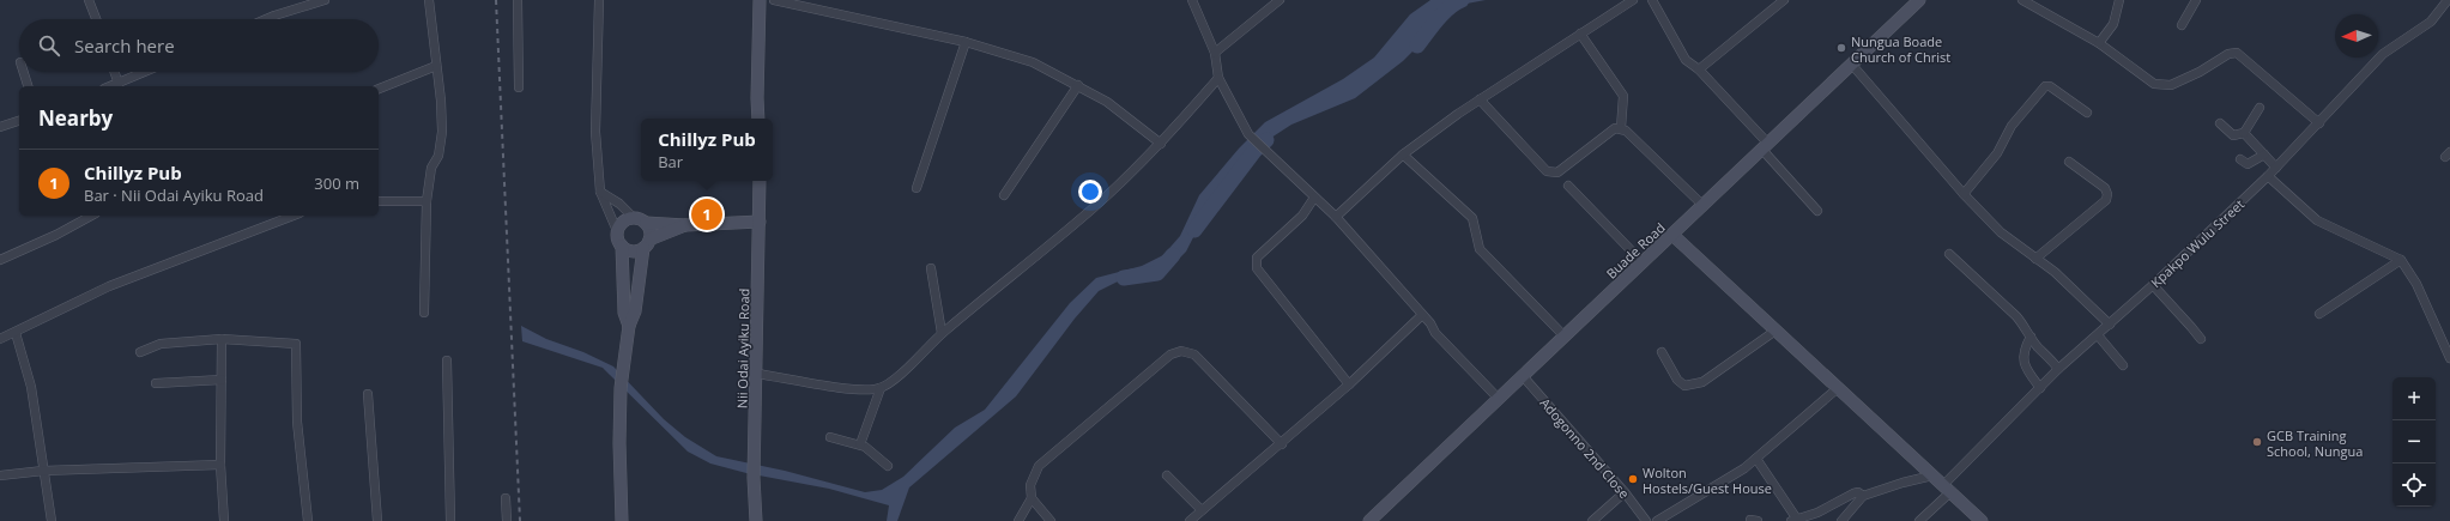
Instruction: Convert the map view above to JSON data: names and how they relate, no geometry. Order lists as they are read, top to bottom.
{
  "streets": {
    "street": [
      "Kpakpo Wulu Street",
      "Buade Road",
      "Nii Odai Ayiku Road",
      "Adogonno 2nd Close"
    ]
  },
  "crossings": [
    ["Buade Road", "Adogonno 2nd Close"]
  ],
  "places": ["Nungua Boade Church of Christ", "GCB Training School, Nungua", "Wolton Hostels/Guest House"],
  "north": "left",
  "page": {
    "search": "Search here",
    "heading": "Nearby",
    "popup": ["Chillyz Pub", "Bar"],
    "list": [
      {
        "mark": "1",
        "name": "Chillyz Pub",
        "note": "Bar · Nii Odai Ayiku Road",
        "value": "300 m"
      }
    ],
    "pins": "1",
    "map_buttons": ["+", "−"]
  }
}
